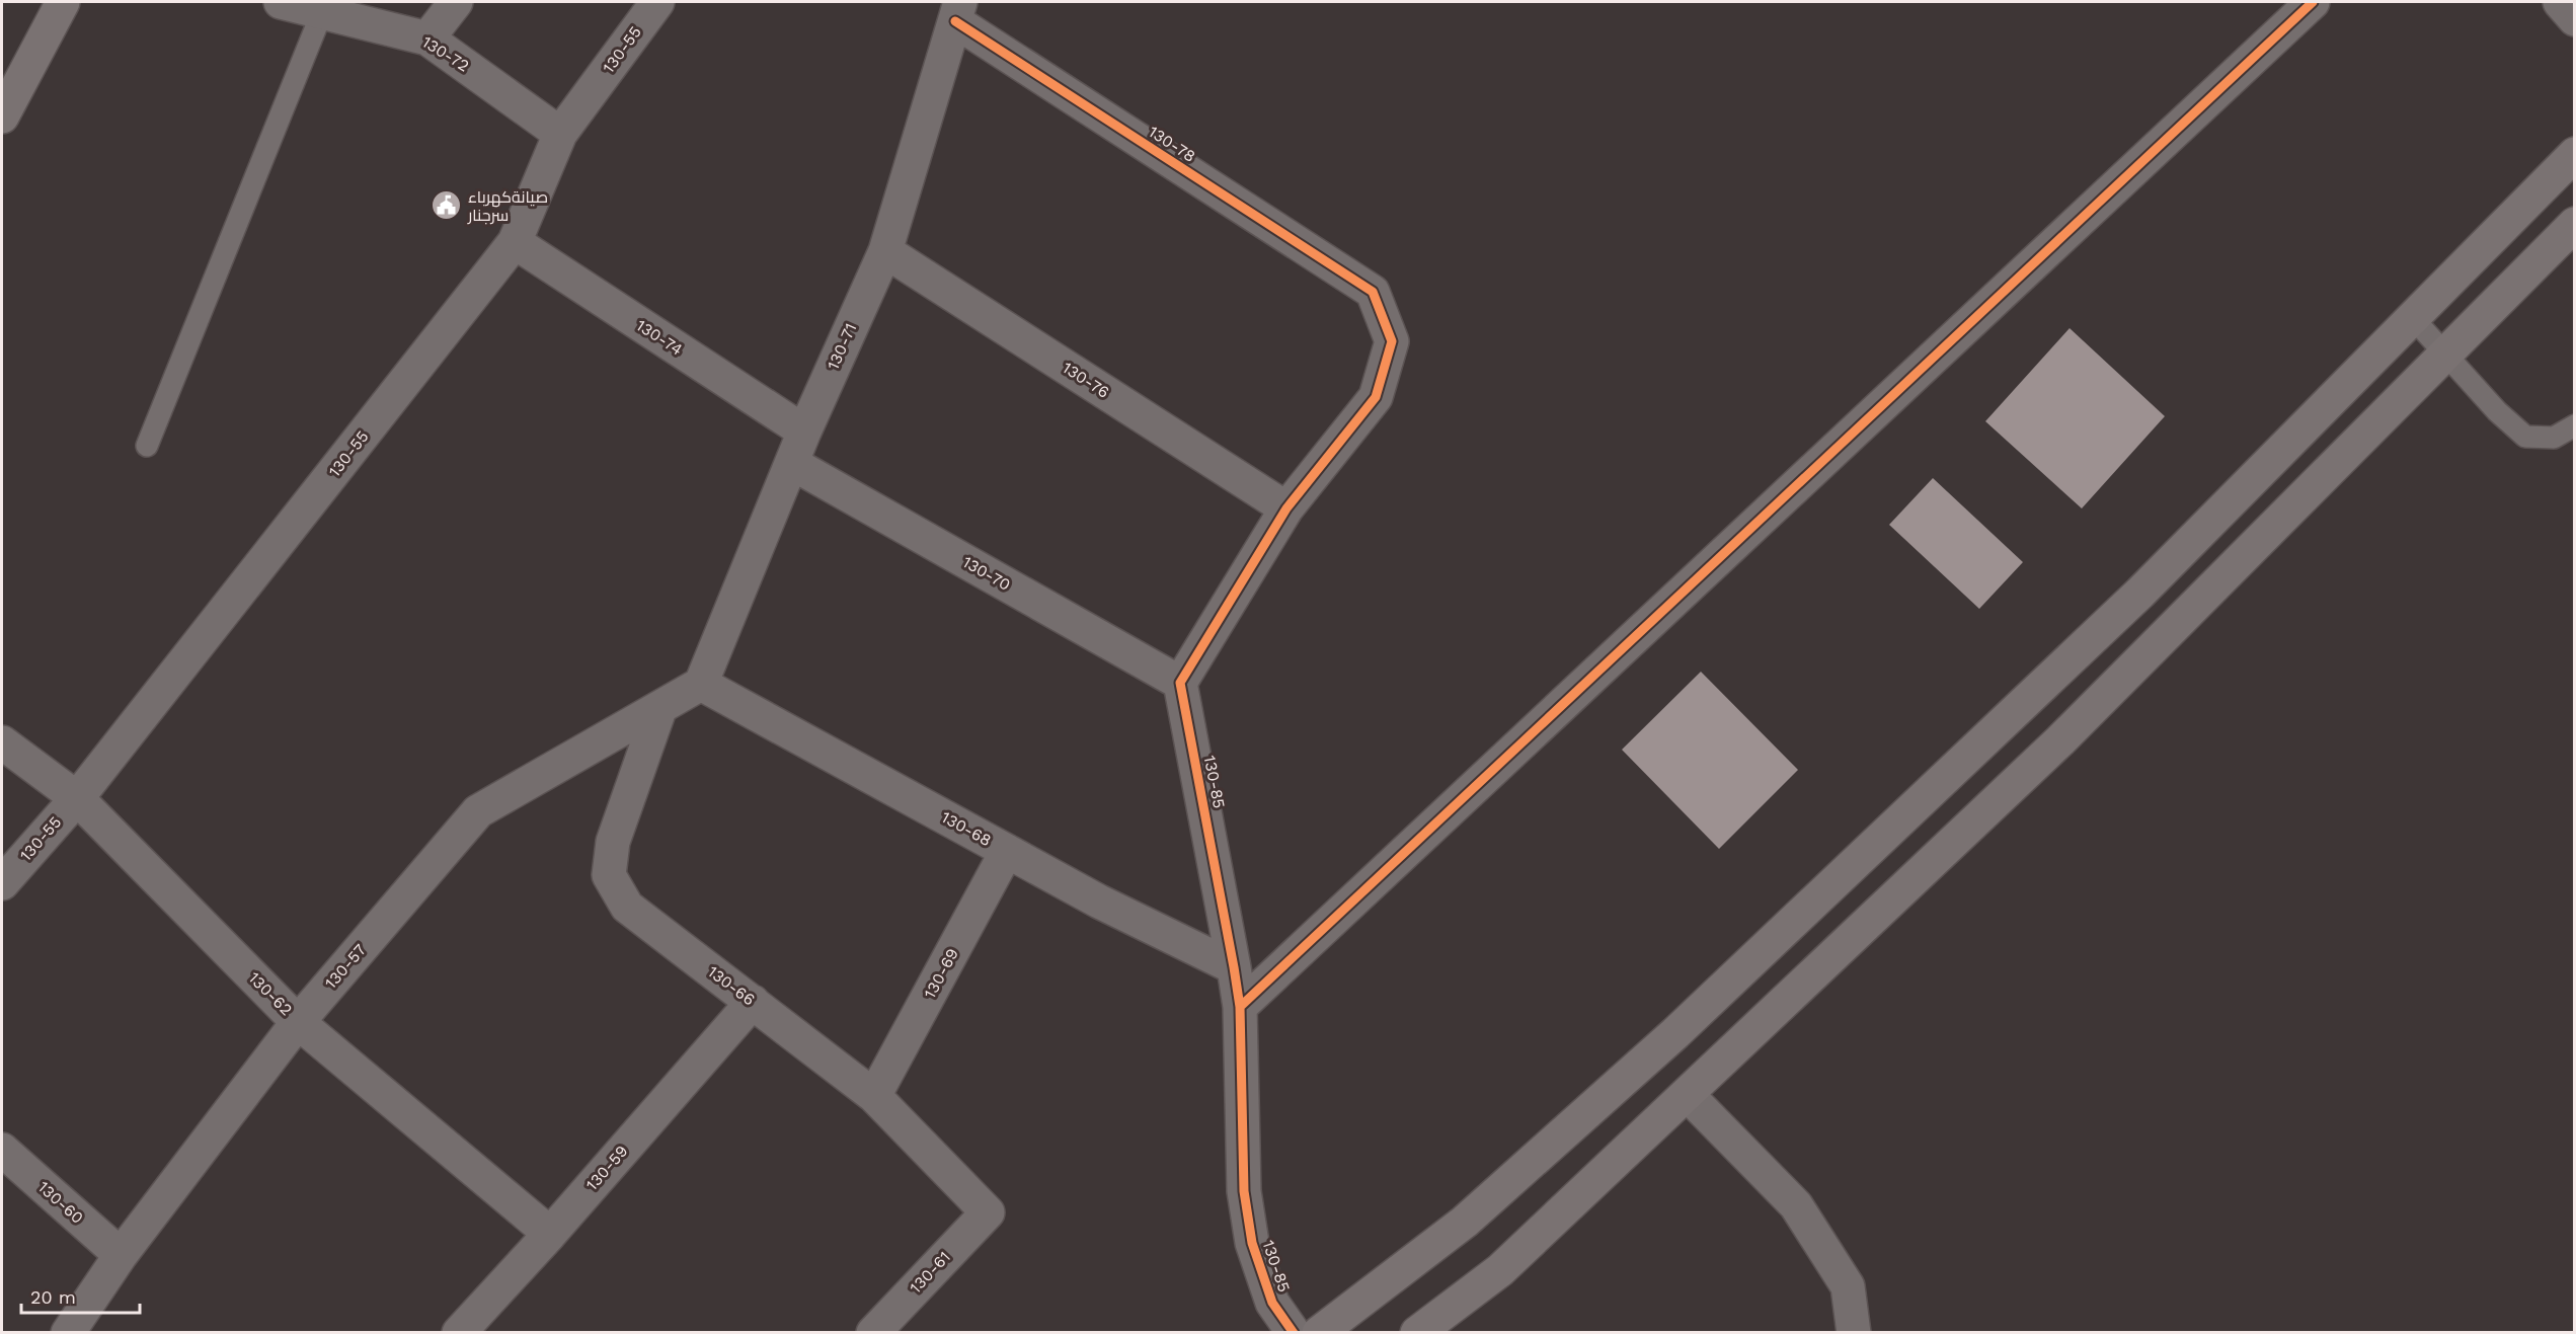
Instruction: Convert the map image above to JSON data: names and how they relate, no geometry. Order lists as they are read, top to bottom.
{
  "streets": {
    "street": [
      "130-55",
      "130-72",
      "130-78",
      "130-74",
      "130-71",
      "130-76",
      "130-70",
      "130-85",
      "130-68",
      "130-57",
      "130-69",
      "130-66",
      "130-62",
      "130-59",
      "130-60",
      "130-61"
    ]
  },
  "crossings": [
    ["130-55", "130-72"],
    ["130-55", "130-74"],
    ["130-55", "130-62"],
    ["130-78", "130-71"],
    ["130-78", "130-76"],
    ["130-74", "130-71"],
    ["130-71", "130-76"],
    ["130-71", "130-70"],
    ["130-71", "130-68"],
    ["130-71", "130-57"],
    ["130-70", "130-85"],
    ["130-85", "130-68"],
    ["130-68", "130-57"],
    ["130-68", "130-69"],
    ["130-57", "130-66"],
    ["130-57", "130-62"],
    ["130-57", "130-60"],
    ["130-69", "130-66"],
    ["130-66", "130-59"],
    ["130-66", "130-61"],
    ["130-62", "130-59"]
  ],
  "places": {
    "public building": ["صيانةكهرباء سرجنار"]
  },
  "scale_bar": "20 m"
}
